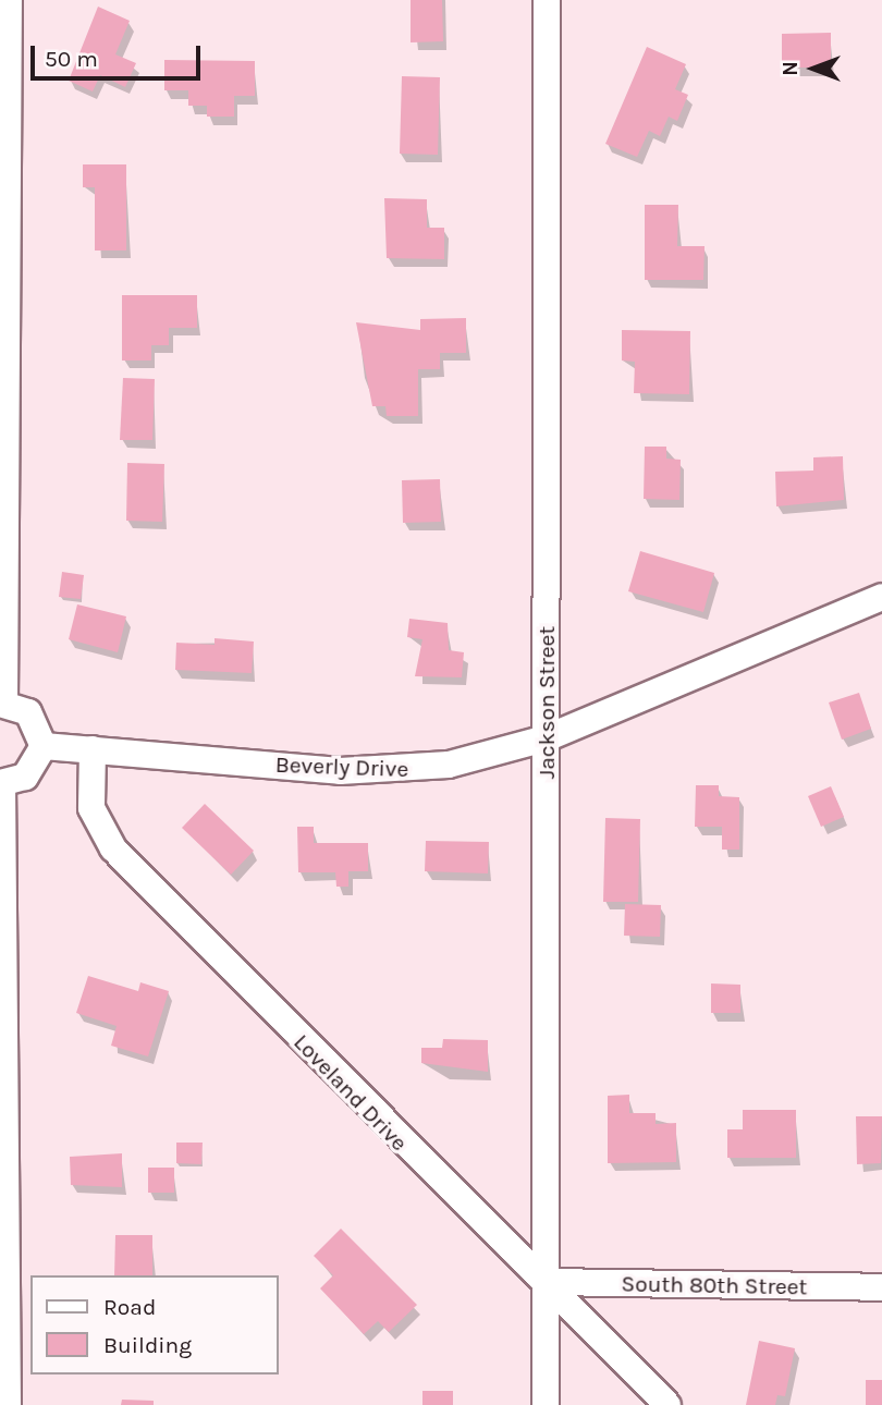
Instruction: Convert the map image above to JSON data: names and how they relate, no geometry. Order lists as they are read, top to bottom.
{
  "streets": {
    "street": [
      "Jackson Street",
      "Beverly Drive",
      "Loveland Drive",
      "South 80th Street"
    ]
  },
  "crossings": [
    ["Jackson Street", "Beverly Drive"],
    ["Jackson Street", "Loveland Drive"],
    ["Jackson Street", "South 80th Street"],
    ["Beverly Drive", "Loveland Drive"],
    ["Loveland Drive", "South 80th Street"]
  ],
  "legend": ["Road", "Building"],
  "scale_bar": "50 m",
  "north": "left"
}
